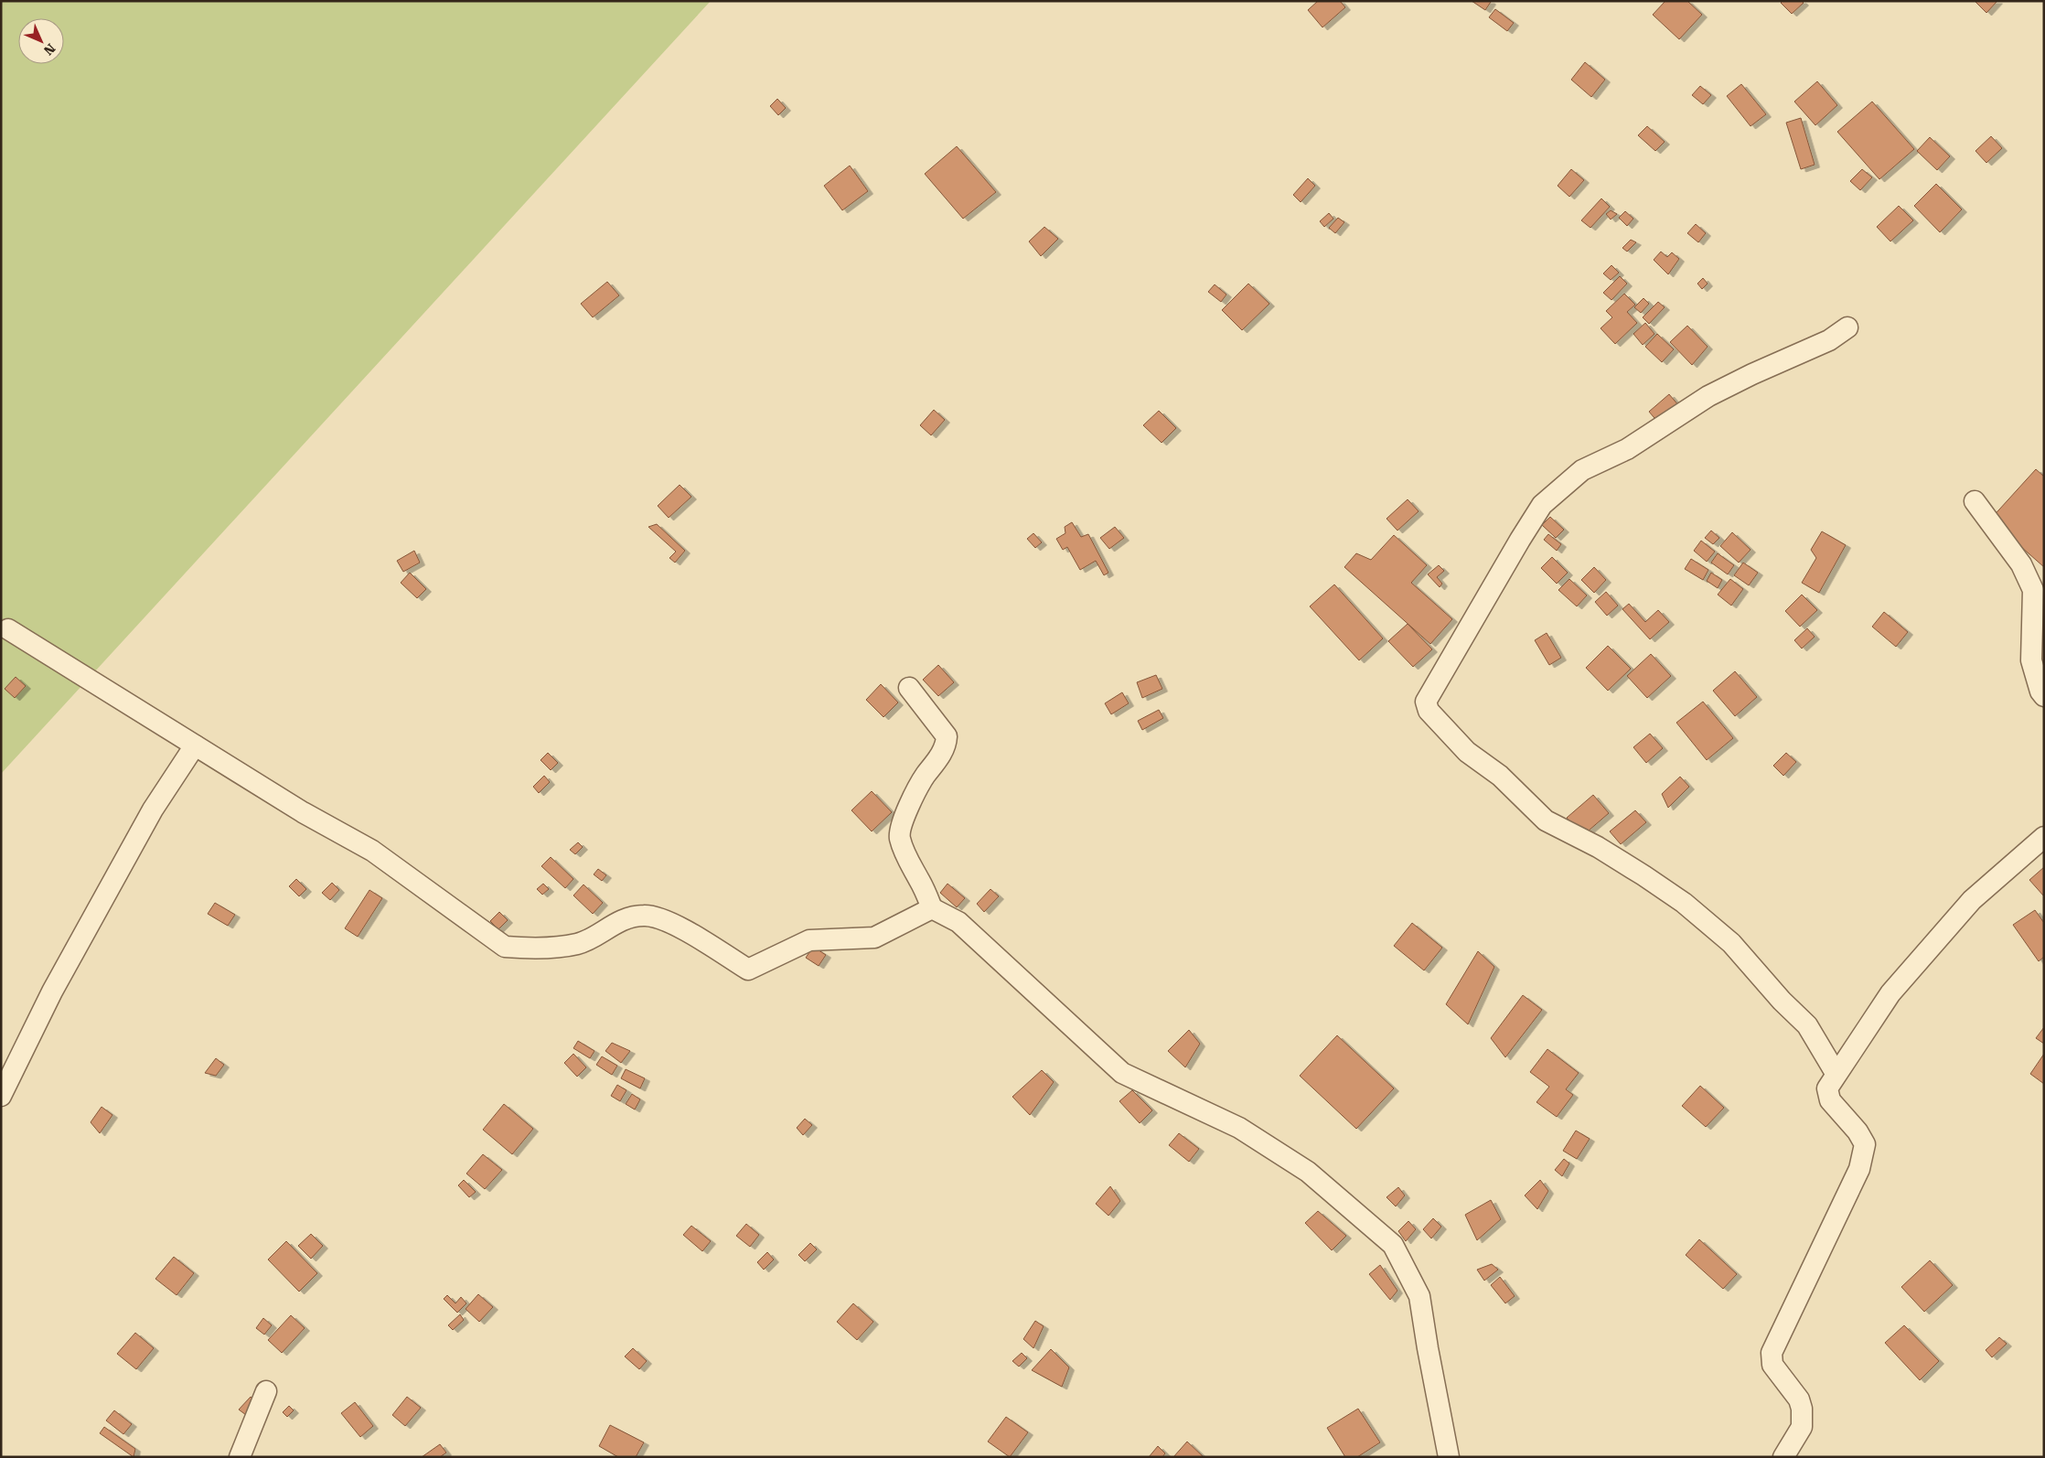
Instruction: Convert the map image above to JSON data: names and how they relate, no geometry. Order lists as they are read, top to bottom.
{
  "north": "bottom right"
}
